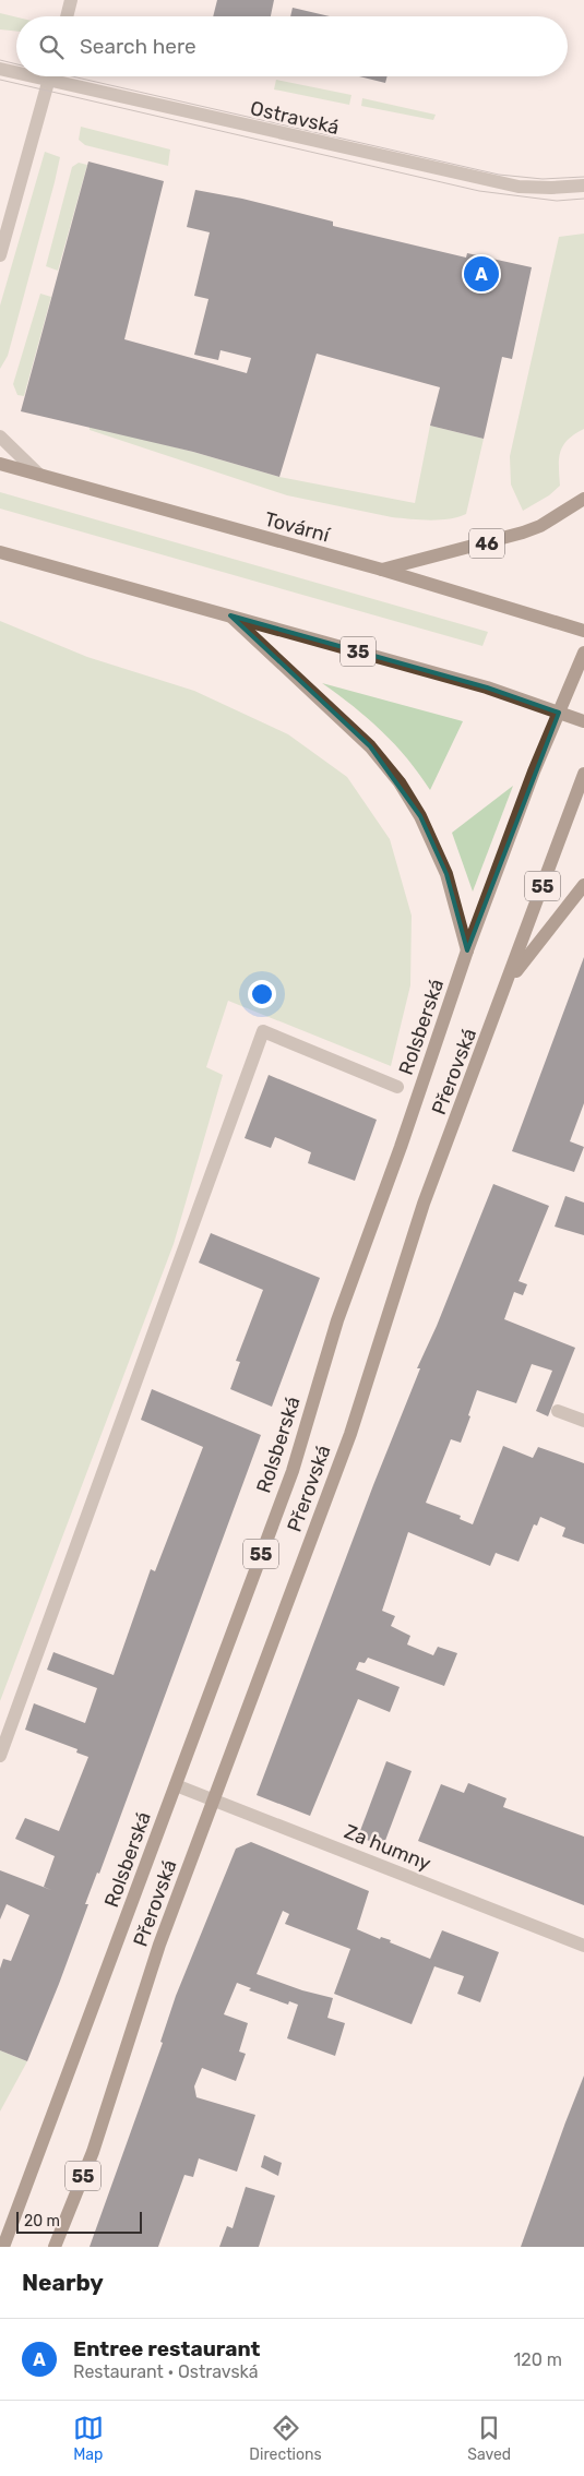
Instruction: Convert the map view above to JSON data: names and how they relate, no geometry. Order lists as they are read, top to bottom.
{
  "streets": {
    "main road": [
      "Tovární",
      "46",
      "35",
      "55",
      "Rolsberská",
      "Přerovská"
    ],
    "street": ["Ostravská", "Za humny"]
  },
  "crossings": [
    ["Tovární", "46"],
    ["35", "Rolsberská"],
    ["Rolsberská", "Za humny"],
    ["Přerovská", "Za humny"]
  ],
  "scale_bar": "20 m",
  "page": {
    "search": "Search here",
    "pins": "A",
    "scale": "20 m",
    "heading": "Nearby",
    "list": [
      {
        "mark": "A",
        "name": "Entree restaurant",
        "note": "Restaurant · Ostravská",
        "value": "120 m"
      }
    ],
    "nav": ["Map", "Directions", "Saved"]
  }
}
